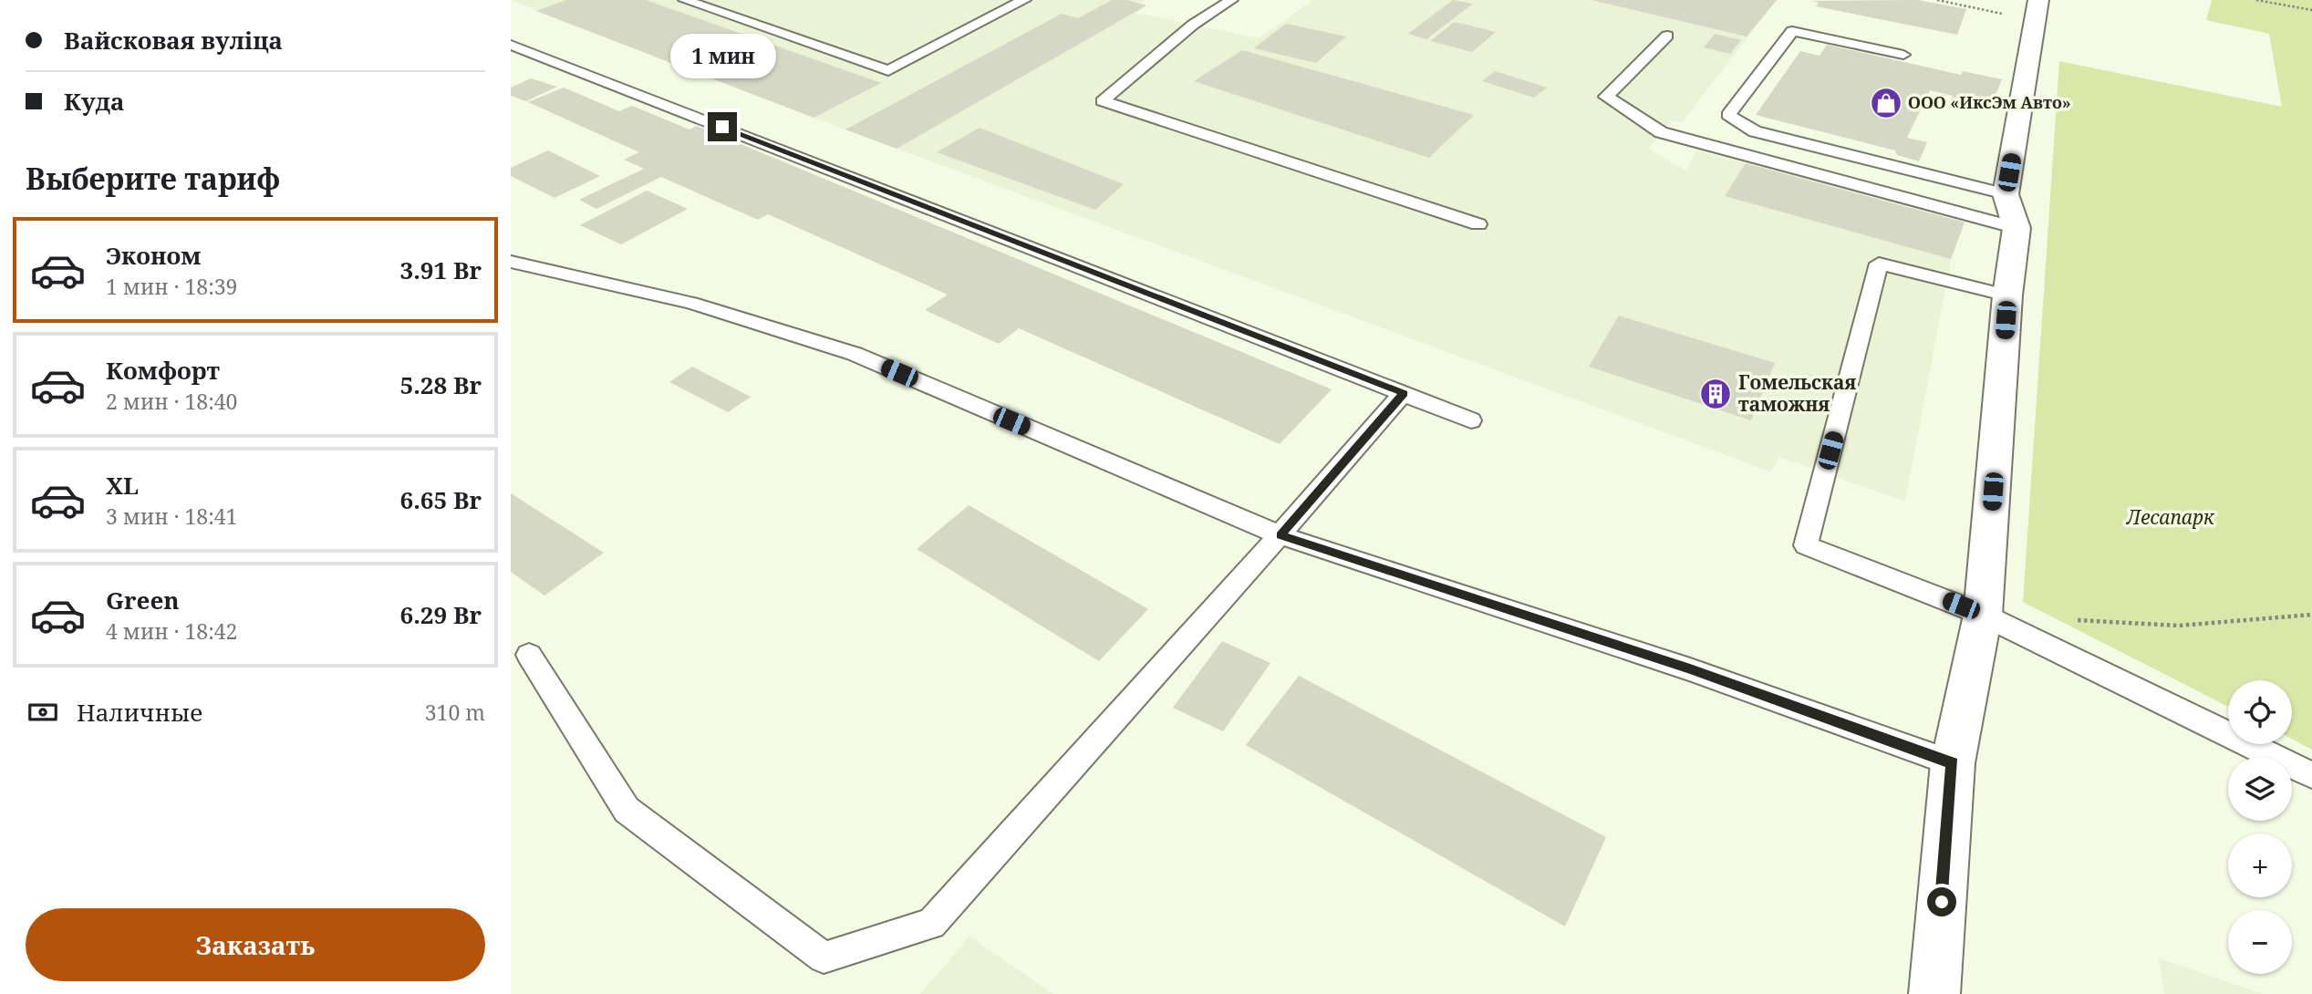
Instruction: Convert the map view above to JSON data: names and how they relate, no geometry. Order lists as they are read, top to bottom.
{
  "parks": ["Лесапарк"],
  "places": {
    "shop": ["ООО «ИксЭм Авто»"],
    "building": ["Гомельская таможня"]
  },
  "page": {
    "banner": ["Вайсковая вуліца", "Куда"],
    "bubble": "1 мин",
    "heading": "Выберите тариф",
    "list": [
      {
        "name": "Эконом",
        "note": "1 мин · 18:39",
        "value": "3.91 Br"
      },
      {
        "name": "Комфорт",
        "note": "2 мин · 18:40",
        "value": "5.28 Br"
      },
      {
        "name": "XL",
        "note": "3 мин · 18:41",
        "value": "6.65 Br"
      },
      {
        "name": "Green",
        "note": "4 мин · 18:42",
        "value": "6.29 Br"
      }
    ],
    "pay": ["Наличные", "310 m"],
    "map_buttons": ["+", "−"],
    "buttons": "Заказать"
  }
}
